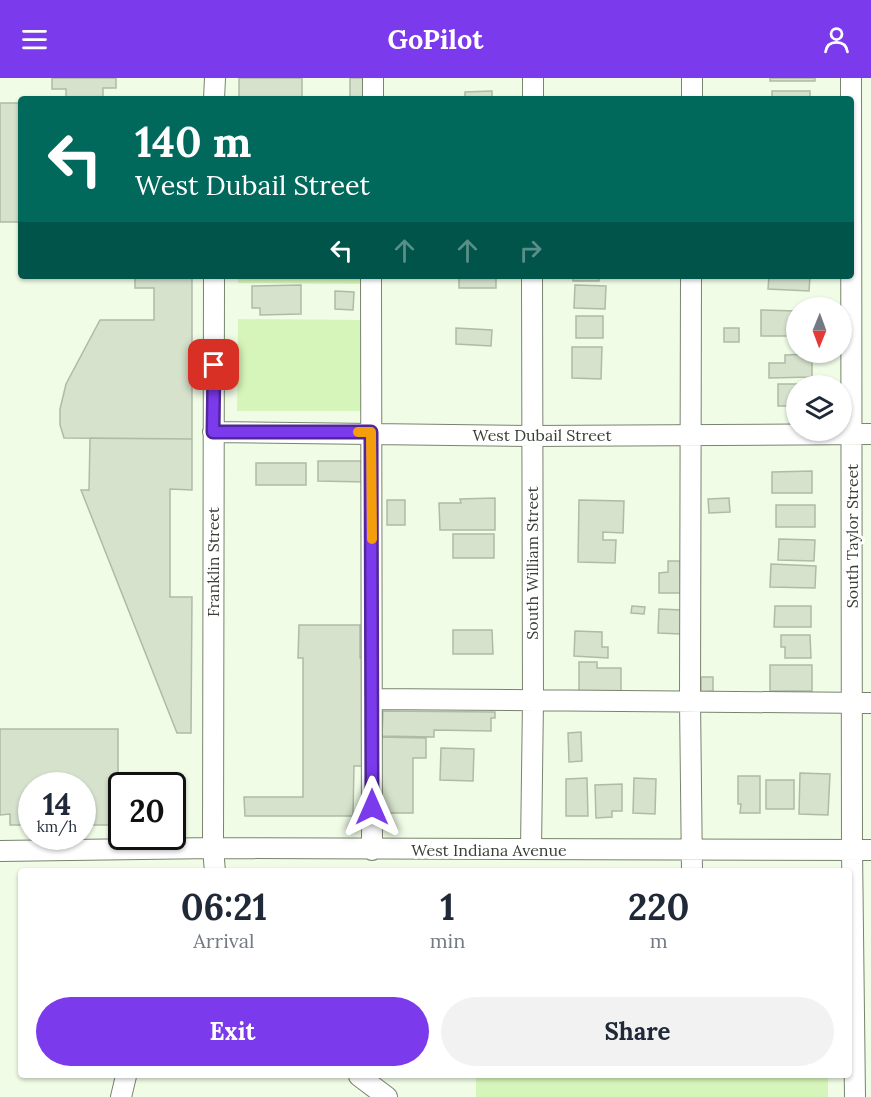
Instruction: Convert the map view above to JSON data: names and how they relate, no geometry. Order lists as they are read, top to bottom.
{
  "streets": {
    "street": [
      "West Dubail Street",
      "South Taylor Street",
      "Franklin Street",
      "South William Street",
      "West Indiana Avenue"
    ]
  },
  "crossings": [
    ["West Dubail Street", "South Taylor Street"],
    ["West Dubail Street", "Franklin Street"],
    ["West Dubail Street", "South William Street"],
    ["South Taylor Street", "West Indiana Avenue"],
    ["Franklin Street", "West Indiana Avenue"],
    ["South William Street", "West Indiana Avenue"]
  ],
  "north": "bottom",
  "page": {
    "header": "GoPilot",
    "turn": ["140 m", "West Dubail Street"],
    "speed": "14 km/h",
    "limit": "20",
    "eta": [
      "06:21",
      "Arrival",
      "1",
      "min",
      "220",
      "m"
    ],
    "buttons": ["Exit", "Share"]
  }
}
